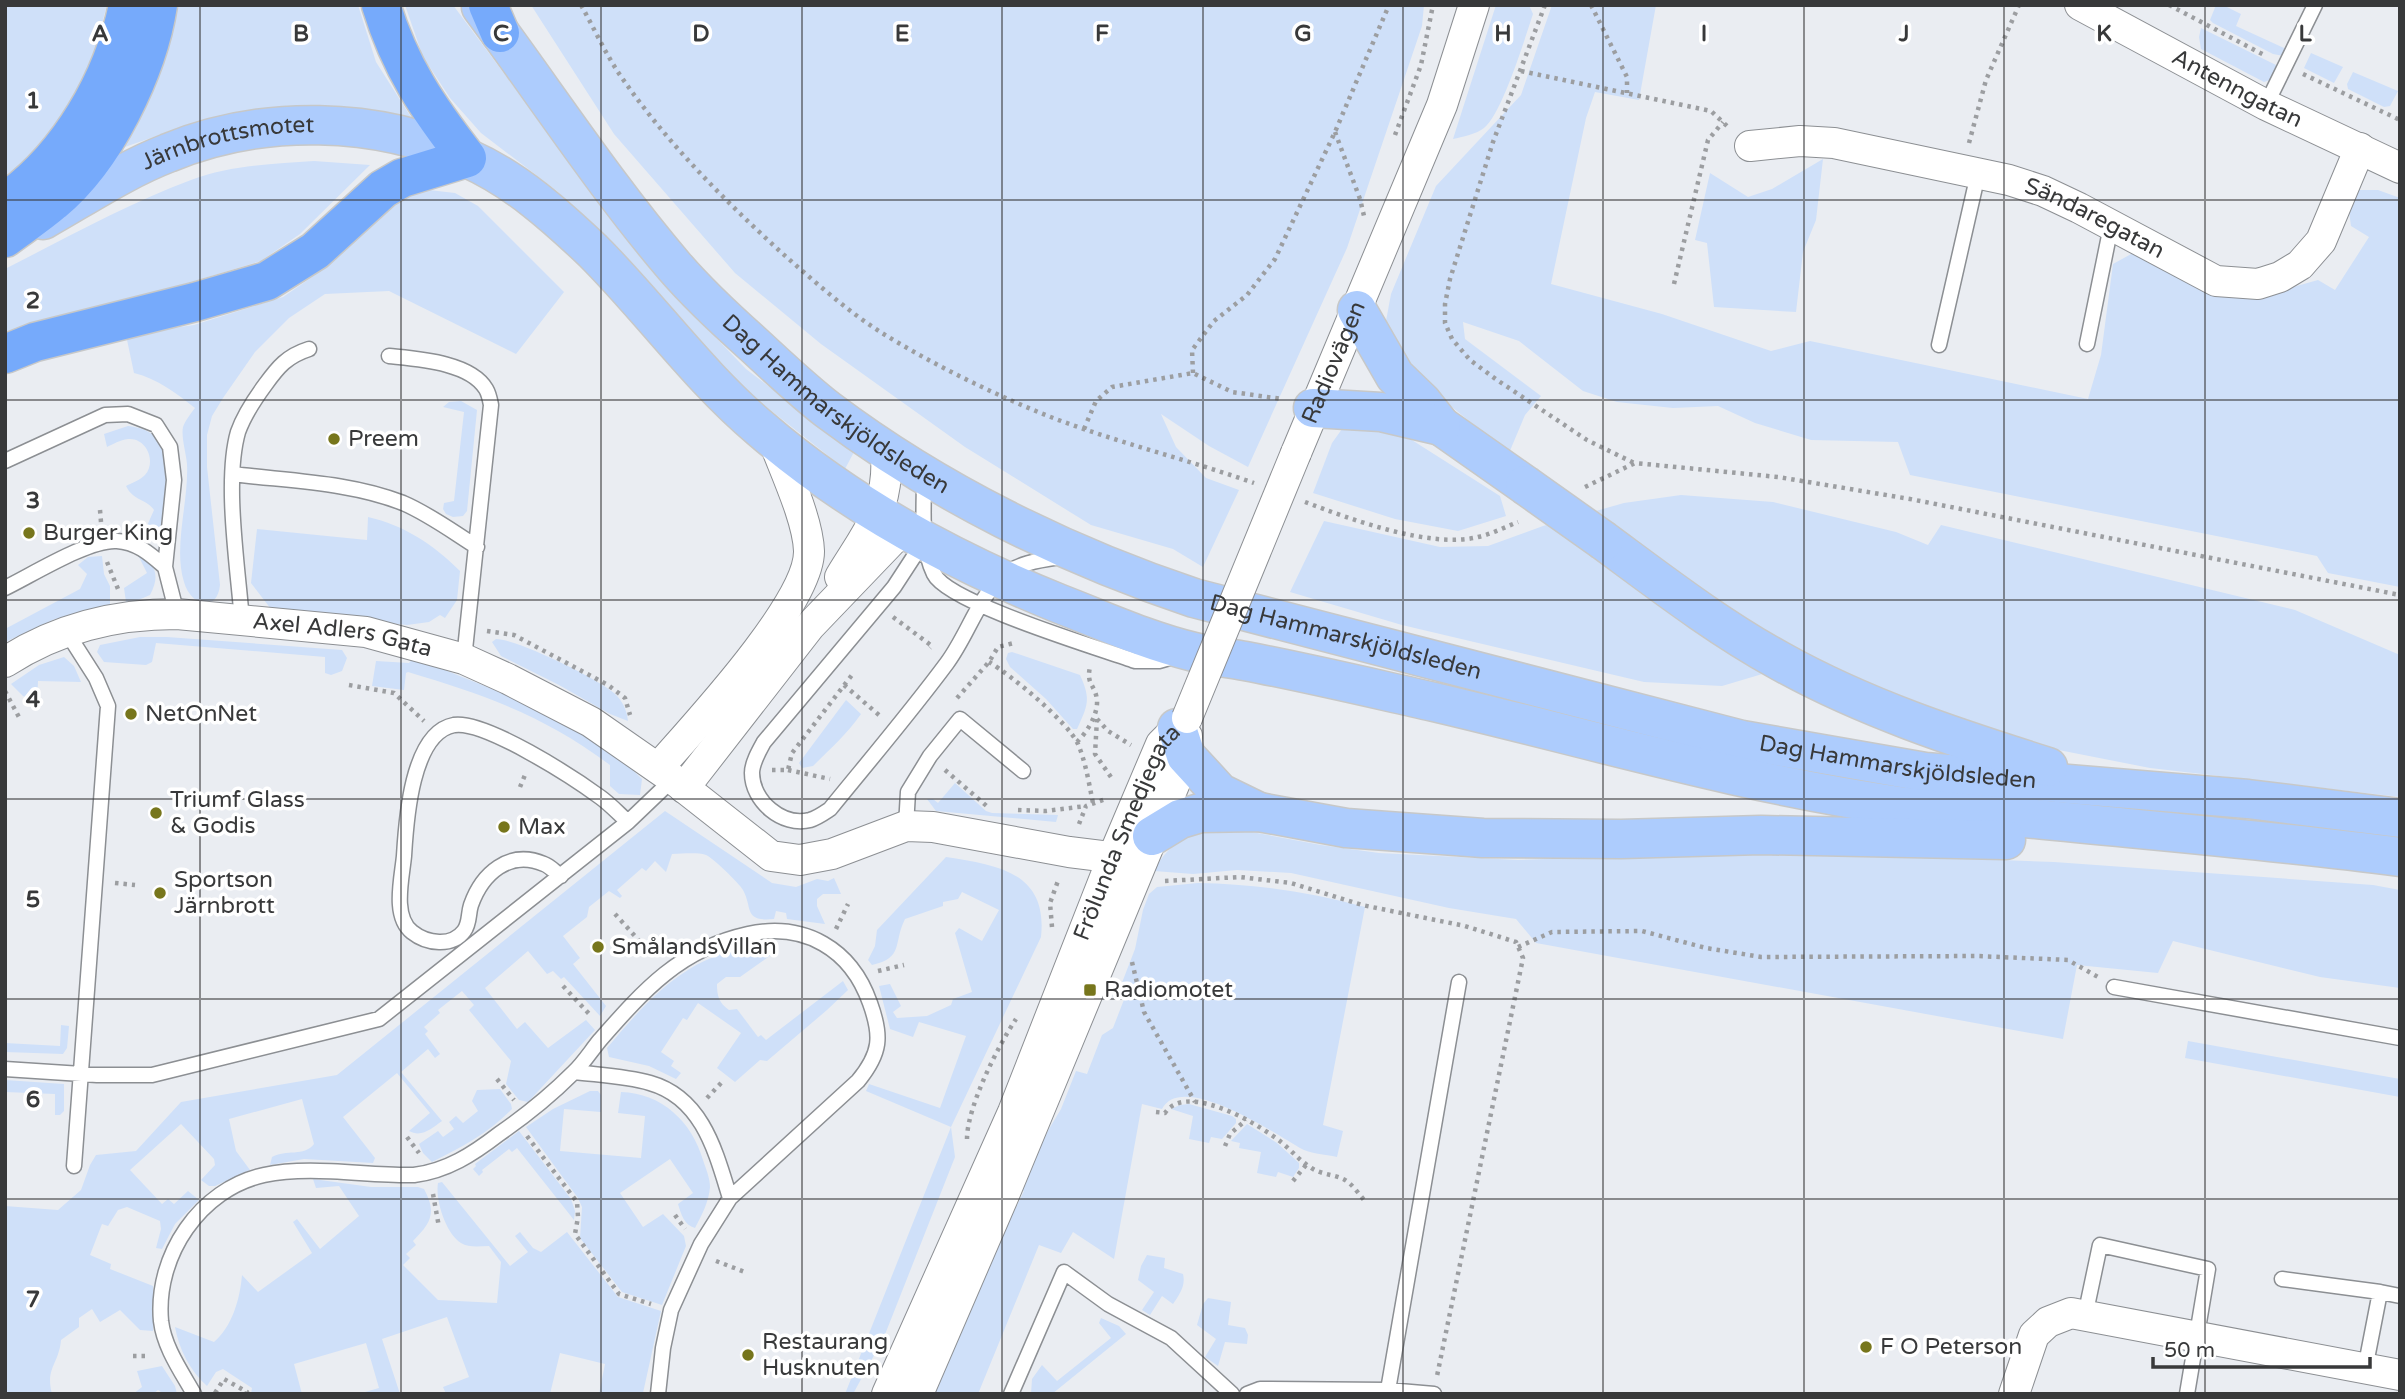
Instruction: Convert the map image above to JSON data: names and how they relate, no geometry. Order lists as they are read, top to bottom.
{
  "streets": {
    "main road": ["Järnbrottsmotet", "Dag Hammarskjöldsleden"],
    "street": [
      "Antenngatan",
      "Sändaregatan",
      "Radiovägen",
      "Axel Adlers Gata",
      "Frölunda Smedjegata"
    ]
  },
  "crossings": [
    ["Antenngatan", "Sändaregatan"],
    ["Järnbrottsmotet", "Dag Hammarskjöldsleden"],
    ["Radiovägen", "Frölunda Smedjegata"],
    ["Axel Adlers Gata", "Frölunda Smedjegata"]
  ],
  "places": {
    "other": [
      "Preem",
      "Burger King",
      "NetOnNet",
      "Triumf Glass & Godis",
      "Max",
      "Sportson Järnbrott",
      "SmålandsVillan",
      "F O Peterson",
      "Restaurang Husknuten"
    ],
    "transit": ["Radiomotet"]
  },
  "scale_bar": "50 m",
  "grid": {
    "columns": [
      "A",
      "B",
      "C",
      "D",
      "E",
      "F",
      "G",
      "H",
      "I",
      "J",
      "K",
      "L"
    ],
    "rows": [
      "1",
      "2",
      "3",
      "4",
      "5",
      "6",
      "7"
    ]
  }
}
